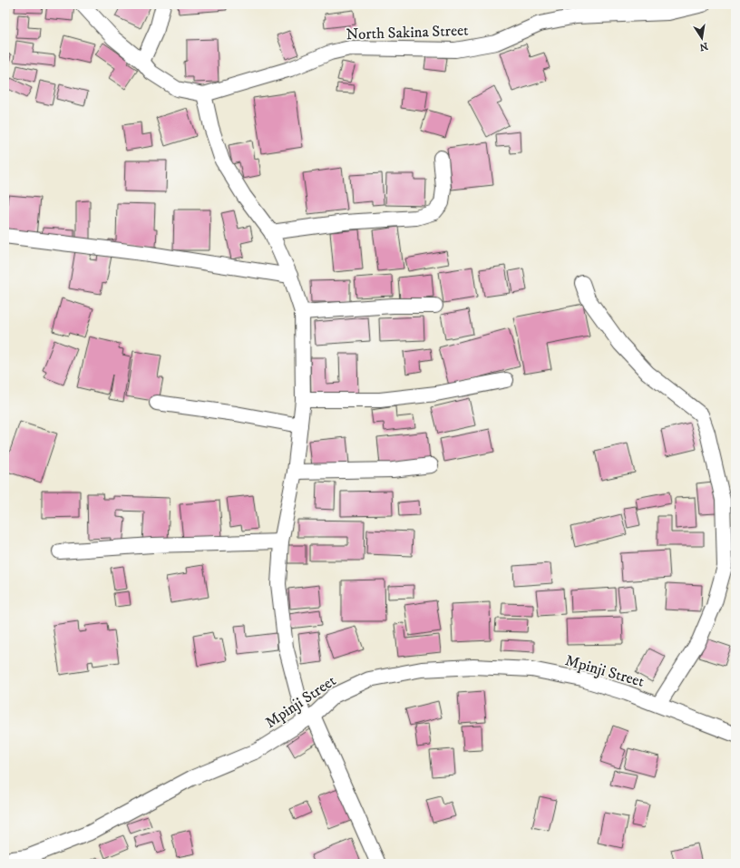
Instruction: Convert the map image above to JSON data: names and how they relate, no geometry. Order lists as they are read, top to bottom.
{
  "streets": {
    "street": ["North Sakina Street", "Mpinji Street"]
  },
  "north": "bottom"
}
